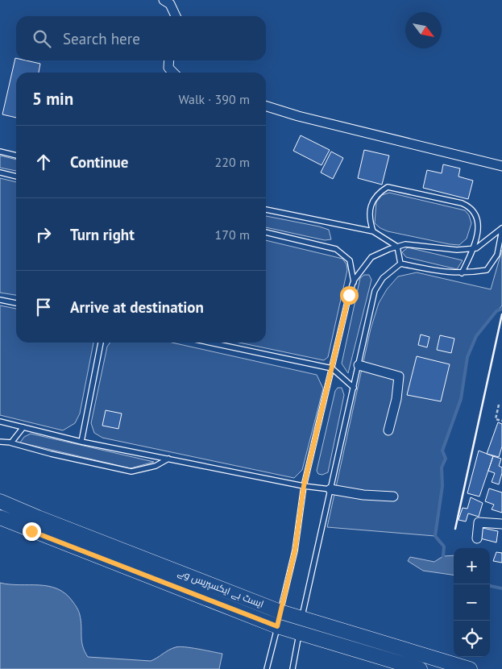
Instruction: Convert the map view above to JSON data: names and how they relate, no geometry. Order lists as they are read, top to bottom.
{
  "streets": {
    "main road": ["ایسٹ بے ایکسپریس وے"]
  },
  "north": "bottom right",
  "page": {
    "search": "Search here",
    "heading": ["5 min", "Walk · 390 m"],
    "list": [
      ["Continue", "220 m"],
      ["Turn right", "170 m"],
      "Arrive at destination"
    ],
    "map_buttons": ["+", "−"]
  }
}
